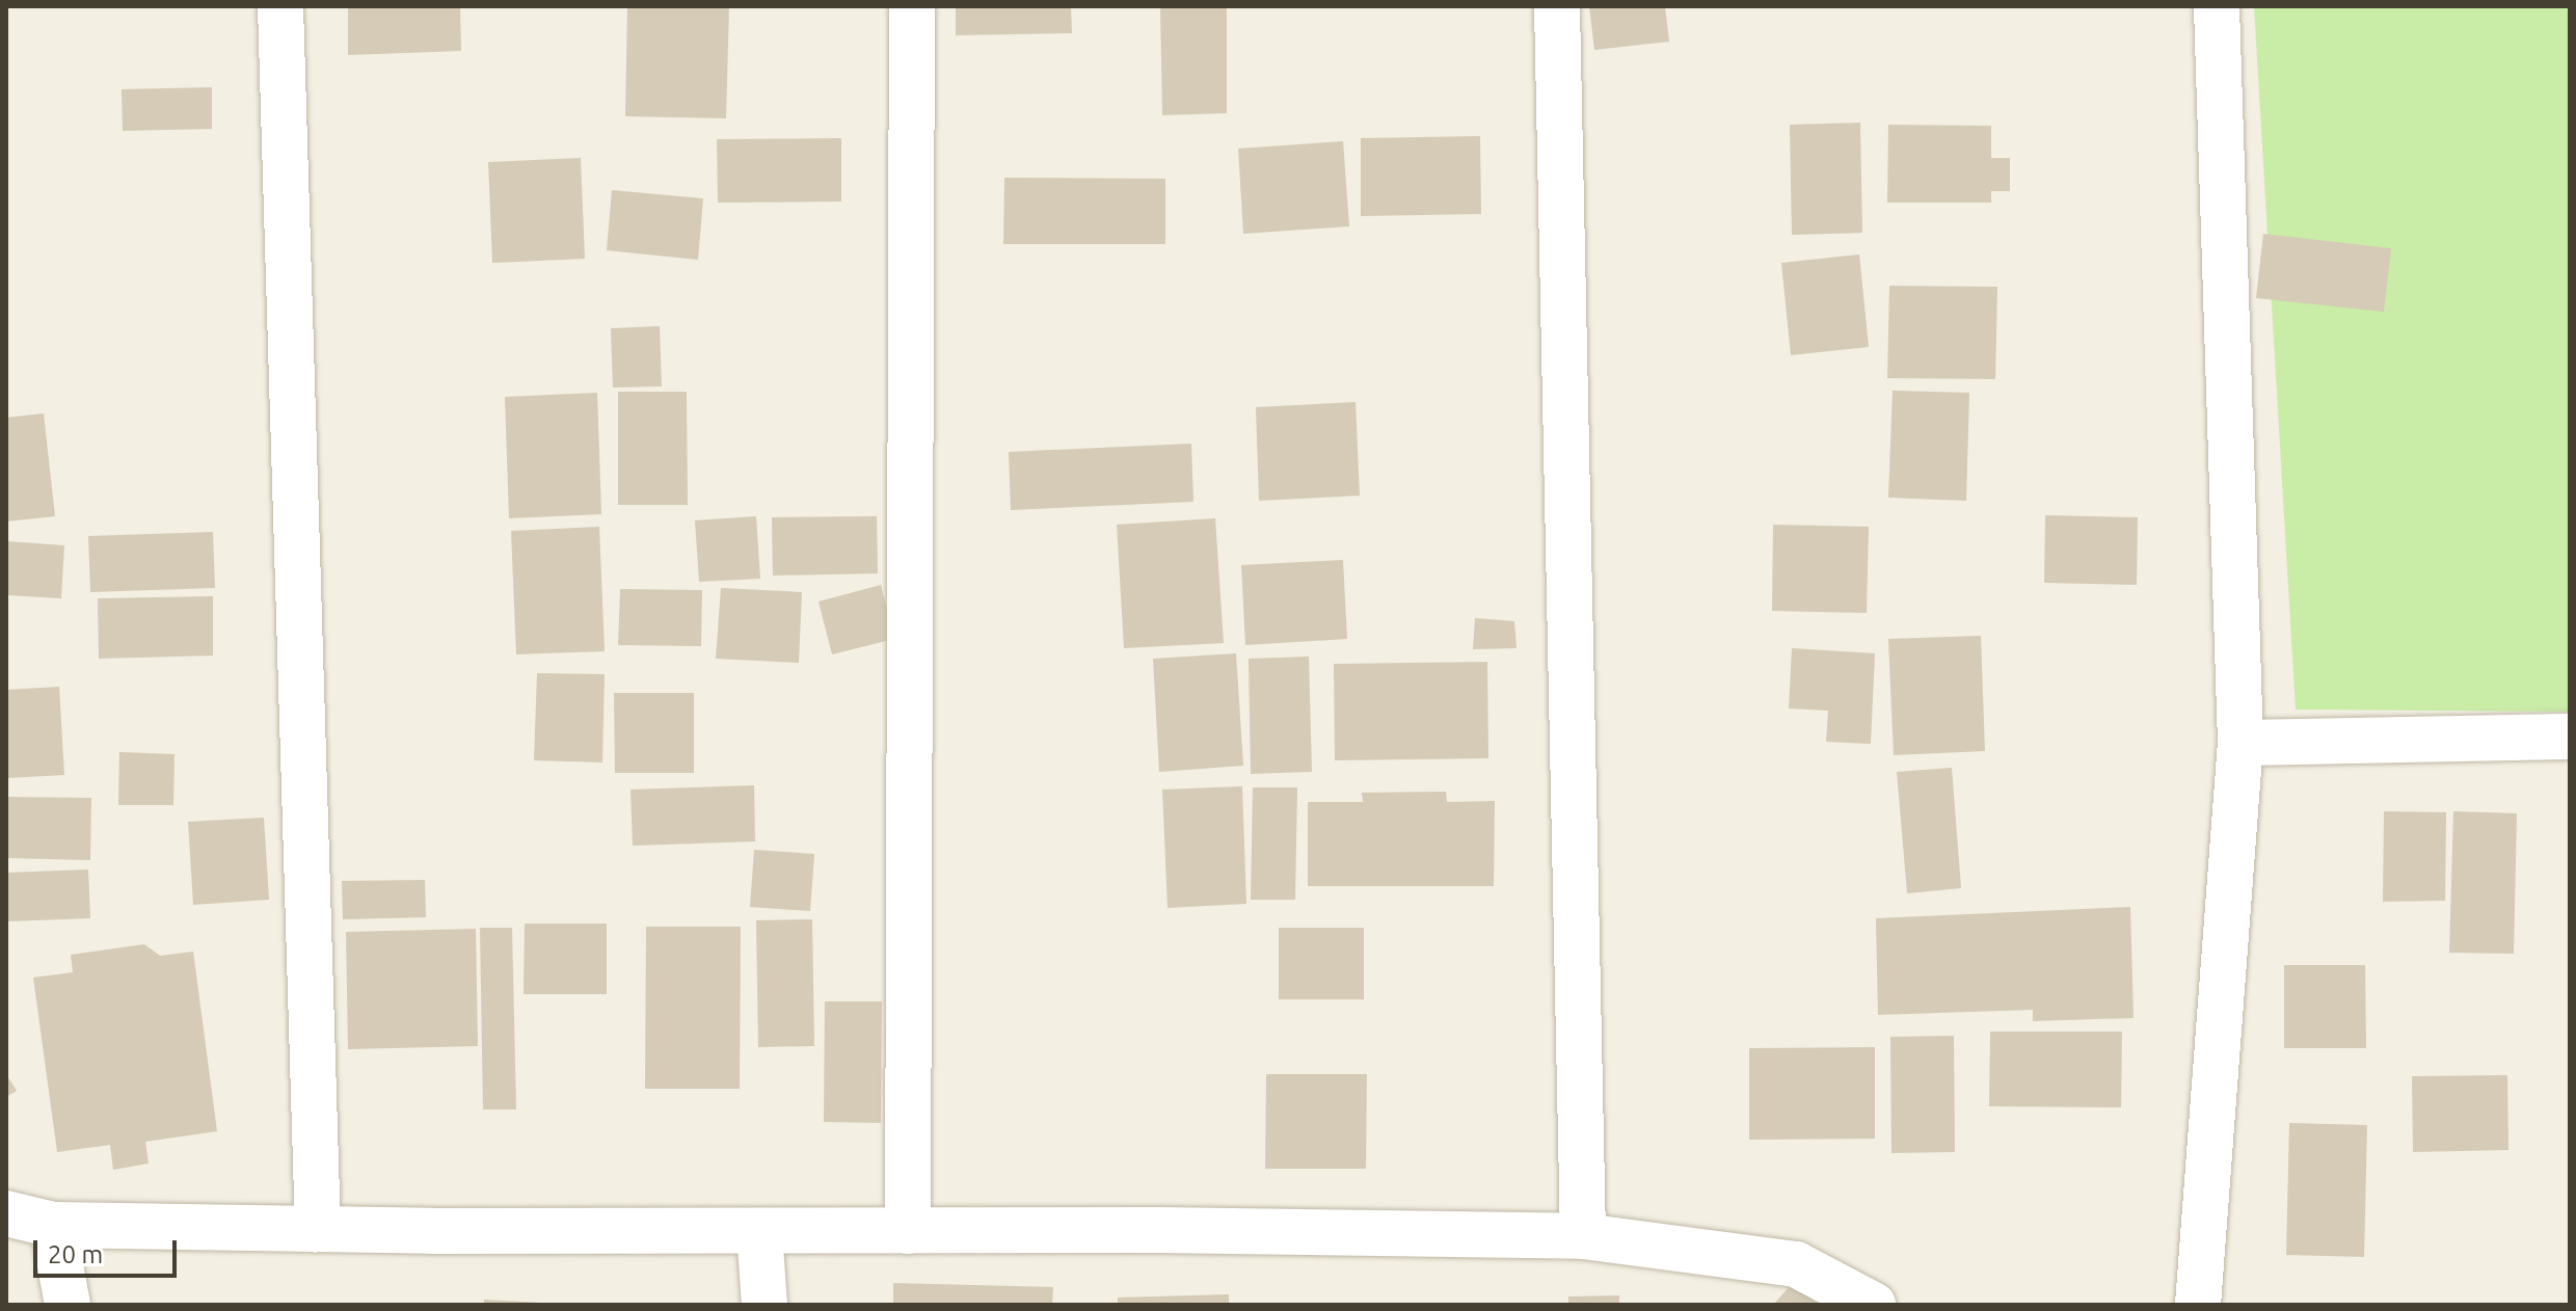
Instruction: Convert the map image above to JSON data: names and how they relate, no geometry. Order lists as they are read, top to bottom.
{
  "scale_bar": "20 m"
}
